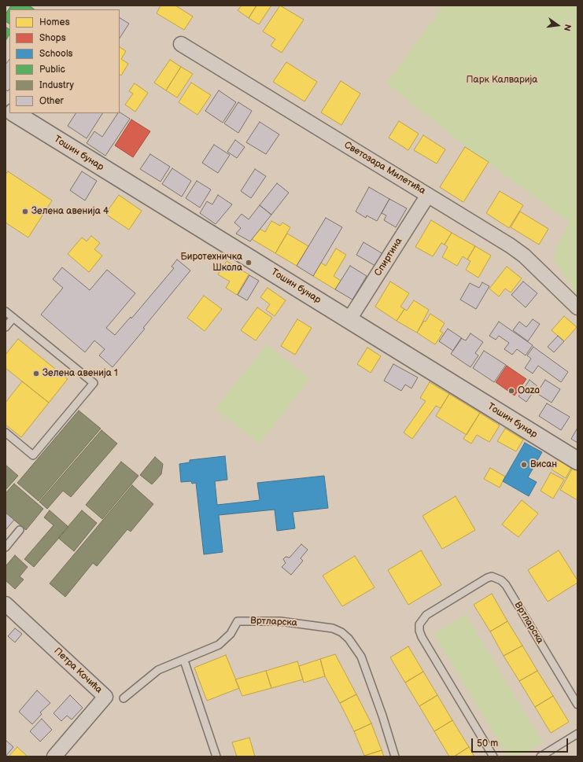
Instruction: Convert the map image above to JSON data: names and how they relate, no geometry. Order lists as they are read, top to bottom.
{
  "streets": {
    "main road": ["Тошин бунар"],
    "street": ["Светозара Милетића", "Спиртина", "Петра Кочића"],
    "lane": ["Вртларска"]
  },
  "crossings": [
    ["Тошин бунар", "Спиртина"],
    ["Светозара Милетића", "Спиртина"]
  ],
  "parks": ["Парк Калварија"],
  "places": [
    "Зелена авенија 4",
    "Биротехничка Школа",
    "Зелена авенија 1",
    "Oaza",
    "Висан"
  ],
  "legend": [
    "Homes",
    "Shops",
    "Schools",
    "Public",
    "Industry",
    "Other"
  ],
  "scale_bar": "50 m",
  "north": "right"
}
